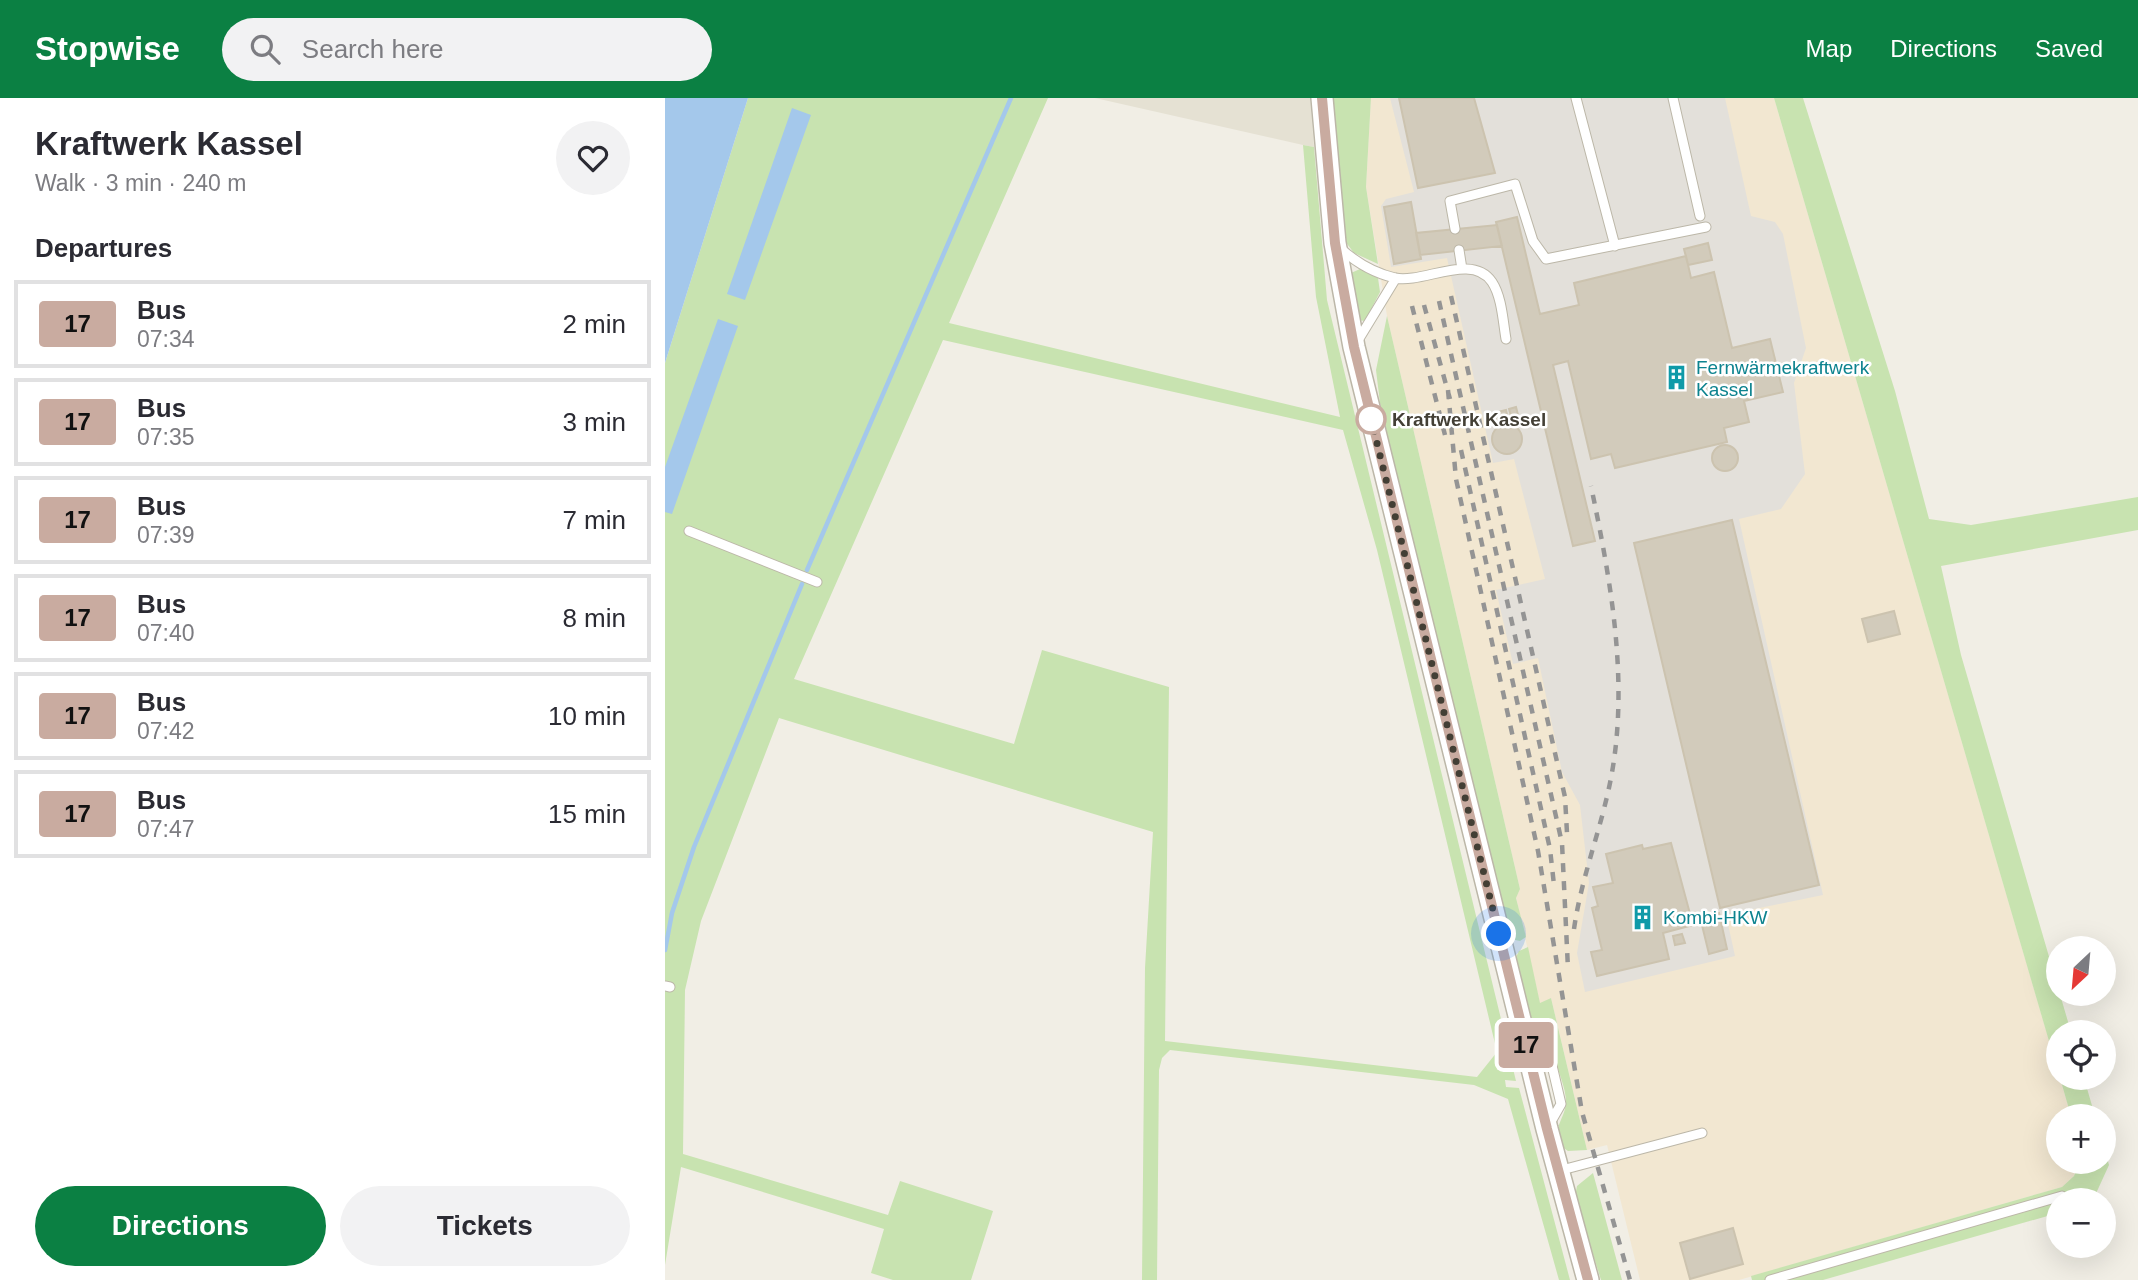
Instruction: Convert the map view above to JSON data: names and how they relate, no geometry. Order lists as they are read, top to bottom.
{
  "places": {
    "building": ["Fernwärmekraftwerk Kassel", "Kombi-HKW"],
    "other": ["Kraftwerk Kassel"]
  },
  "lines": ["bus line 17"],
  "north": "bottom left",
  "page": {
    "header": "Stopwise",
    "search": "Search here",
    "nav": ["Map", "Directions", "Saved"],
    "heading": [
      ["Kraftwerk Kassel", "Walk · 3 min · 240 m"],
      "Departures"
    ],
    "on_map": "17",
    "list": [
      {
        "mark": "17",
        "name": "Bus",
        "note": "07:34",
        "value": "2 min"
      },
      {
        "mark": "17",
        "name": "Bus",
        "note": "07:35",
        "value": "3 min"
      },
      {
        "mark": "17",
        "name": "Bus",
        "note": "07:39",
        "value": "7 min"
      },
      {
        "mark": "17",
        "name": "Bus",
        "note": "07:40",
        "value": "8 min"
      },
      {
        "mark": "17",
        "name": "Bus",
        "note": "07:42",
        "value": "10 min"
      },
      {
        "mark": "17",
        "name": "Bus",
        "note": "07:47",
        "value": "15 min"
      }
    ],
    "map_buttons": ["+", "−"],
    "buttons": ["Directions", "Tickets"]
  }
}
